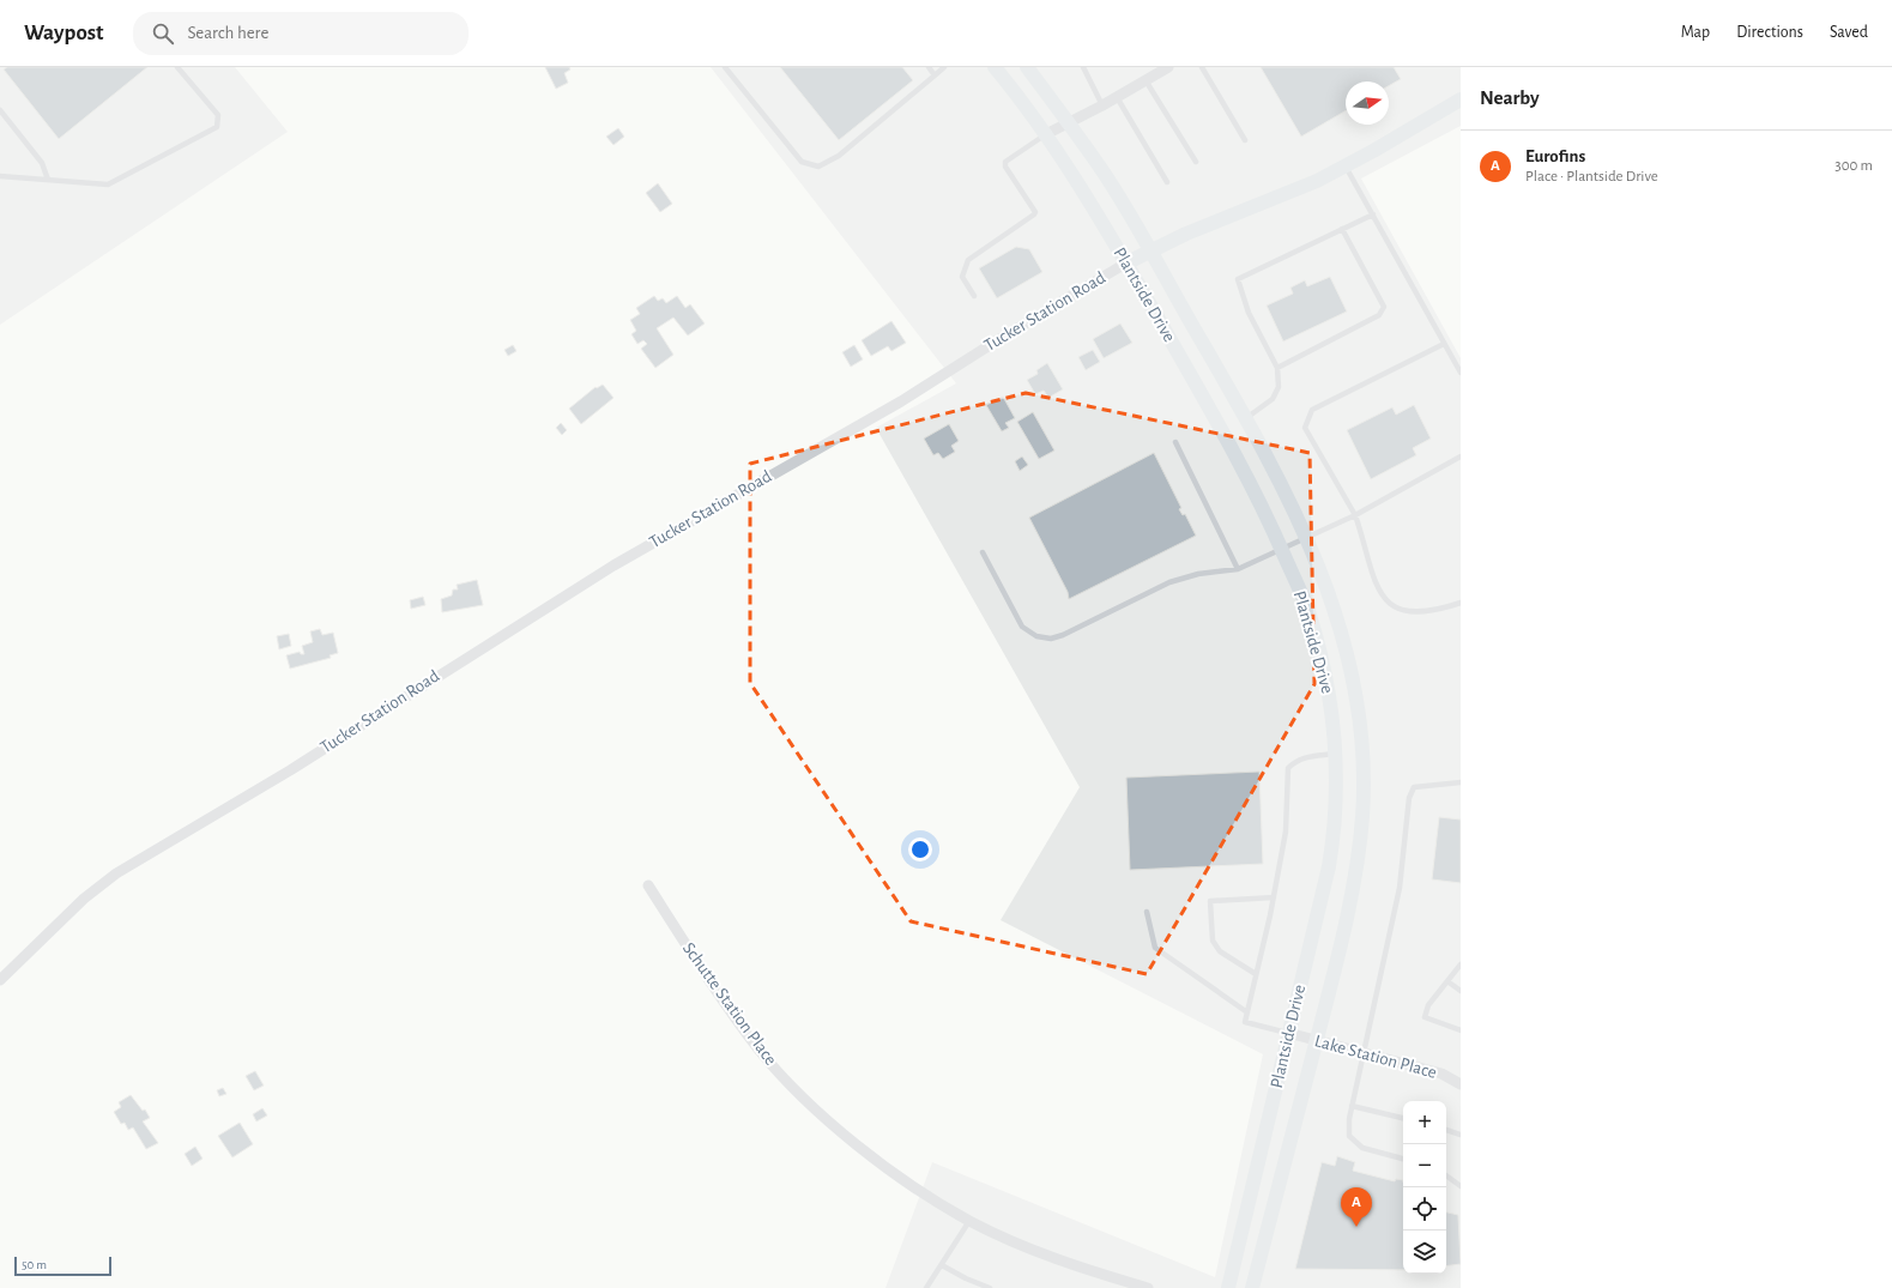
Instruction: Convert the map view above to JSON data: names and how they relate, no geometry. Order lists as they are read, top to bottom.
{
  "streets": {
    "street": [
      "Plantside Drive",
      "Tucker Station Road",
      "Schutte Station Place",
      "Lake Station Place"
    ]
  },
  "crossings": [
    ["Plantside Drive", "Tucker Station Road"],
    ["Plantside Drive", "Lake Station Place"]
  ],
  "scale_bar": "50 m",
  "north": "right",
  "page": {
    "header": "Waypost",
    "search": "Search here",
    "nav": ["Map", "Directions", "Saved"],
    "heading": "Nearby",
    "list": [
      {
        "mark": "A",
        "name": "Eurofins",
        "note": "Place · Plantside Drive",
        "value": "300 m"
      }
    ],
    "map_buttons": ["+", "−"],
    "pins": "A",
    "scale": "50 m"
  }
}
